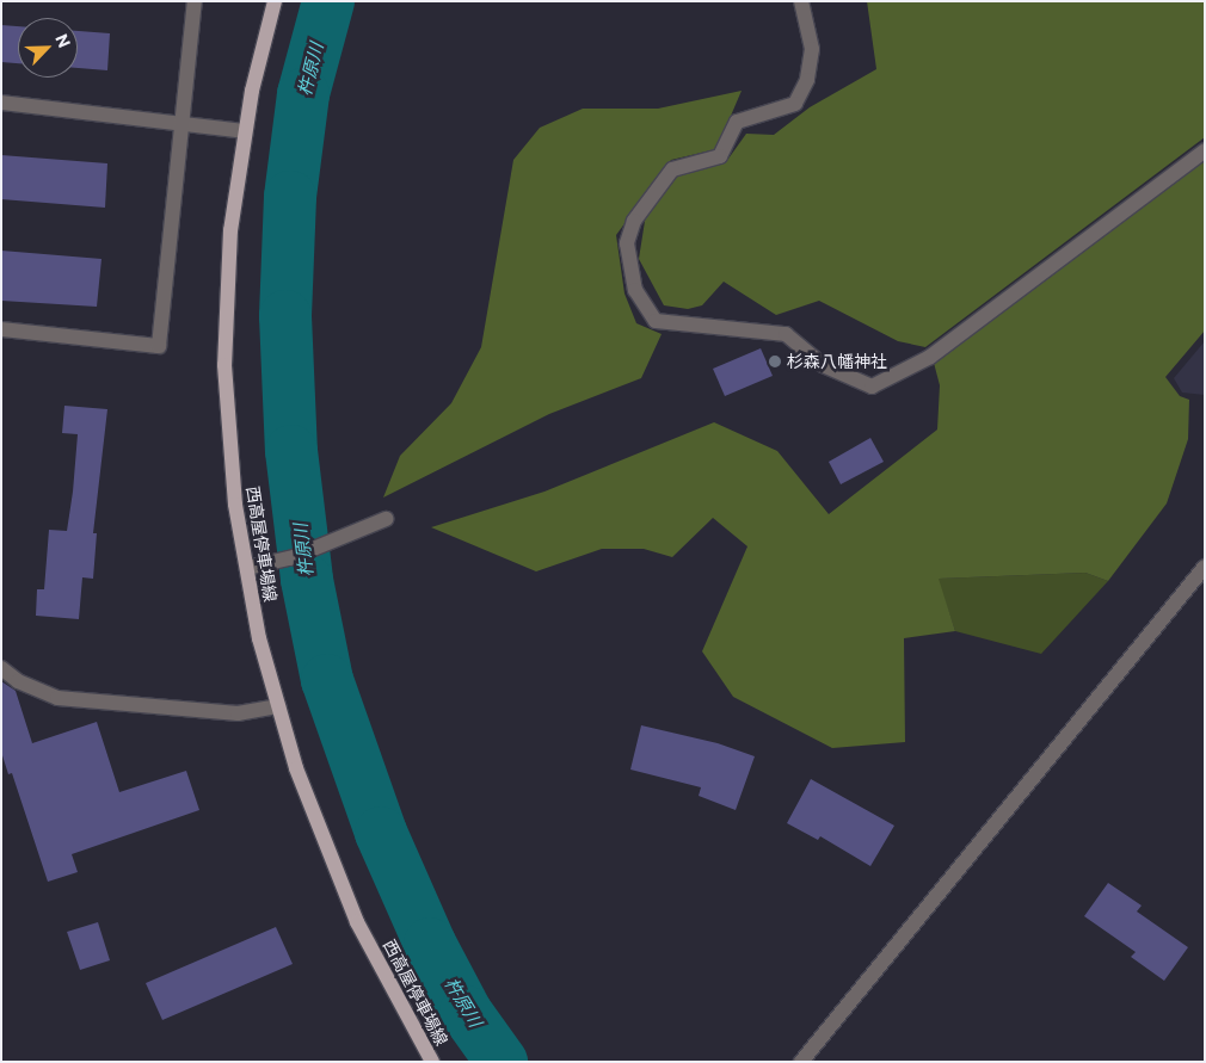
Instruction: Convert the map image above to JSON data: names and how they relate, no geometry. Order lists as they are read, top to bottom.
{
  "streets": {
    "main road": ["西高屋停車場線"]
  },
  "water": ["杵原川"],
  "places": ["杉森八幡神社"],
  "north": "top right"
}
